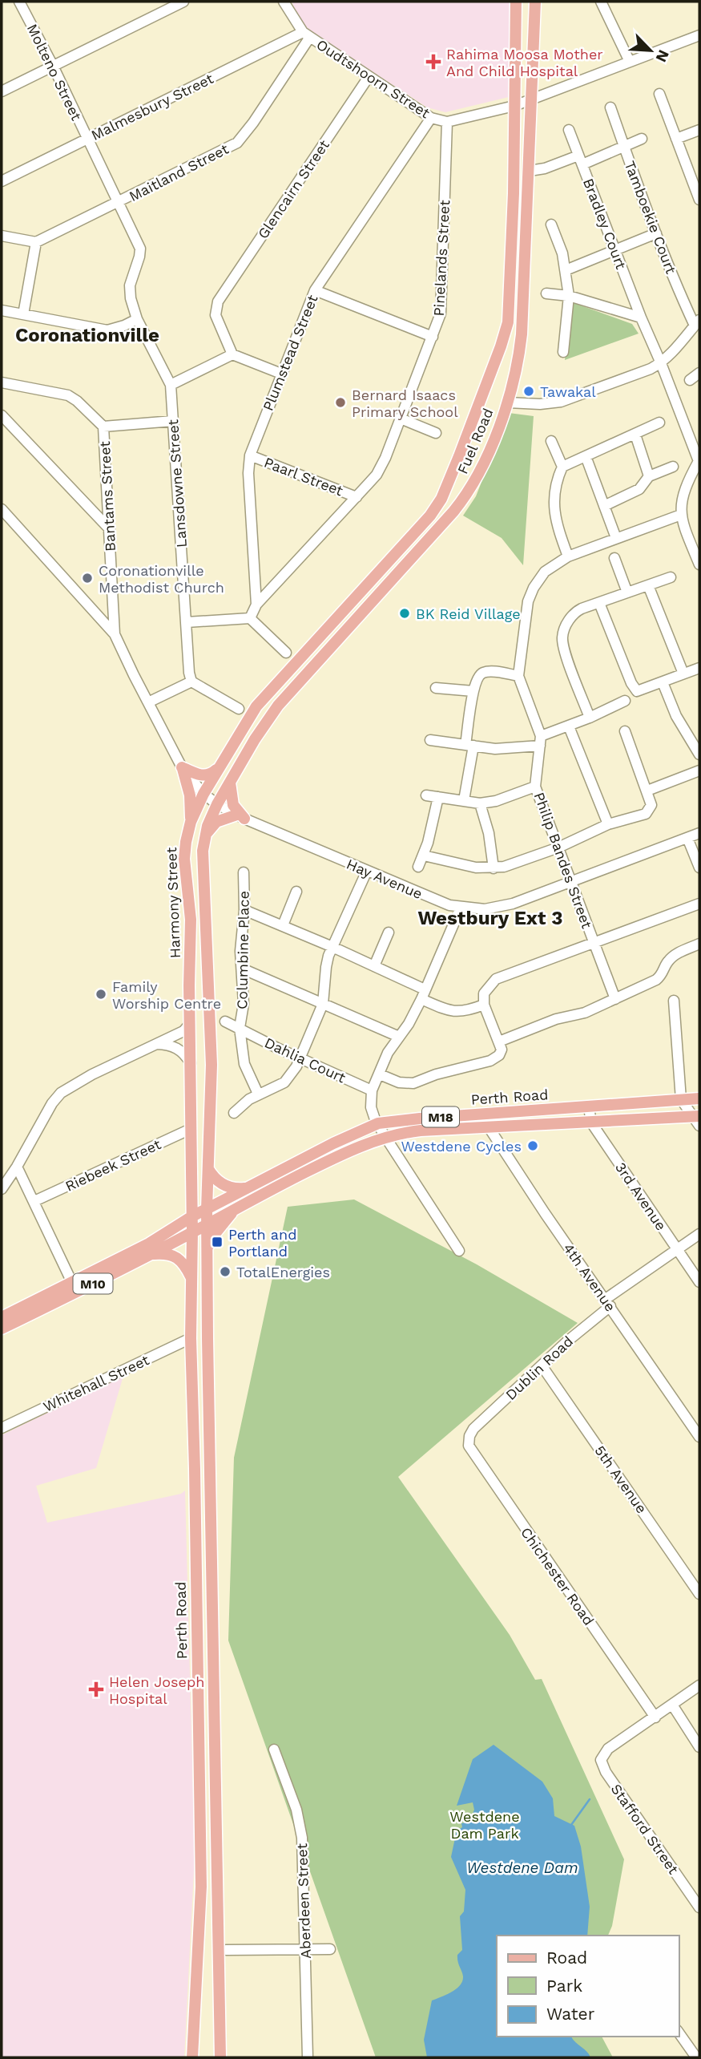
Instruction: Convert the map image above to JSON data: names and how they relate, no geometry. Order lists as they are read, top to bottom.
{
  "streets": {
    "main road": [
      "Fuel Road",
      "Harmony Street",
      "Perth Road",
      "M18",
      "M10"
    ],
    "street": [
      "Molteno Street",
      "Oudtshoorn Street",
      "Malmesbury Street",
      "Maitland Street",
      "Glencairn Street",
      "Tamboekie Court",
      "Bradley Court",
      "Pinelands Street",
      "Plumstead Street",
      "Paarl Street",
      "Lansdowne Street",
      "Bantams Street",
      "Philip Bandes Street",
      "Hay Avenue",
      "Columbine Place",
      "Dahlia Court",
      "Riebeek Street",
      "3rd Avenue",
      "4th Avenue",
      "Dublin Road",
      "Whitehall Street",
      "5th Avenue",
      "Chichester Road",
      "Stafford Street",
      "Aberdeen Street"
    ]
  },
  "crossings": [
    ["Molteno Street", "Malmesbury Street"],
    ["Molteno Street", "Maitland Street"],
    ["Molteno Street", "Lansdowne Street"],
    ["Oudtshoorn Street", "Malmesbury Street"],
    ["Oudtshoorn Street", "Maitland Street"],
    ["Oudtshoorn Street", "Glencairn Street"],
    ["Oudtshoorn Street", "Pinelands Street"],
    ["Oudtshoorn Street", "Plumstead Street"],
    ["Oudtshoorn Street", "Fuel Road"],
    ["Malmesbury Street", "Maitland Street"],
    ["Pinelands Street", "Plumstead Street"],
    ["Pinelands Street", "Paarl Street"],
    ["Plumstead Street", "Paarl Street"],
    ["Fuel Road", "Hay Avenue"],
    ["Fuel Road", "Harmony Street"],
    ["Philip Bandes Street", "Hay Avenue"],
    ["Hay Avenue", "Harmony Street"],
    ["Harmony Street", "Perth Road"],
    ["Harmony Street", "Riebeek Street"],
    ["Harmony Street", "M10"],
    ["Columbine Place", "Dahlia Court"],
    ["Perth Road", "3rd Avenue"],
    ["Perth Road", "4th Avenue"],
    ["Perth Road", "M10"],
    ["Perth Road", "Whitehall Street"],
    ["3rd Avenue", "Dublin Road"],
    ["4th Avenue", "Dublin Road"],
    ["Dublin Road", "5th Avenue"],
    ["Dublin Road", "Chichester Road"],
    ["Chichester Road", "Stafford Street"]
  ],
  "districts": ["Coronationville", "Westbury Ext 3"],
  "water": ["Westdene Dam"],
  "parks": ["Westdene Dam Park"],
  "places": {
    "health": ["Rahima Moosa Mother And Child Hospital", "Helen Joseph Hospital"],
    "other": [
      "Tawakal",
      "Bernard Isaacs Primary School",
      "Coronationville Methodist Church",
      "BK Reid Village",
      "Family Worship Centre",
      "Westdene Cycles",
      "TotalEnergies"
    ],
    "transit": ["Perth and Portland"]
  },
  "legend": ["Road", "Park", "Water"],
  "north": "bottom right"
}
